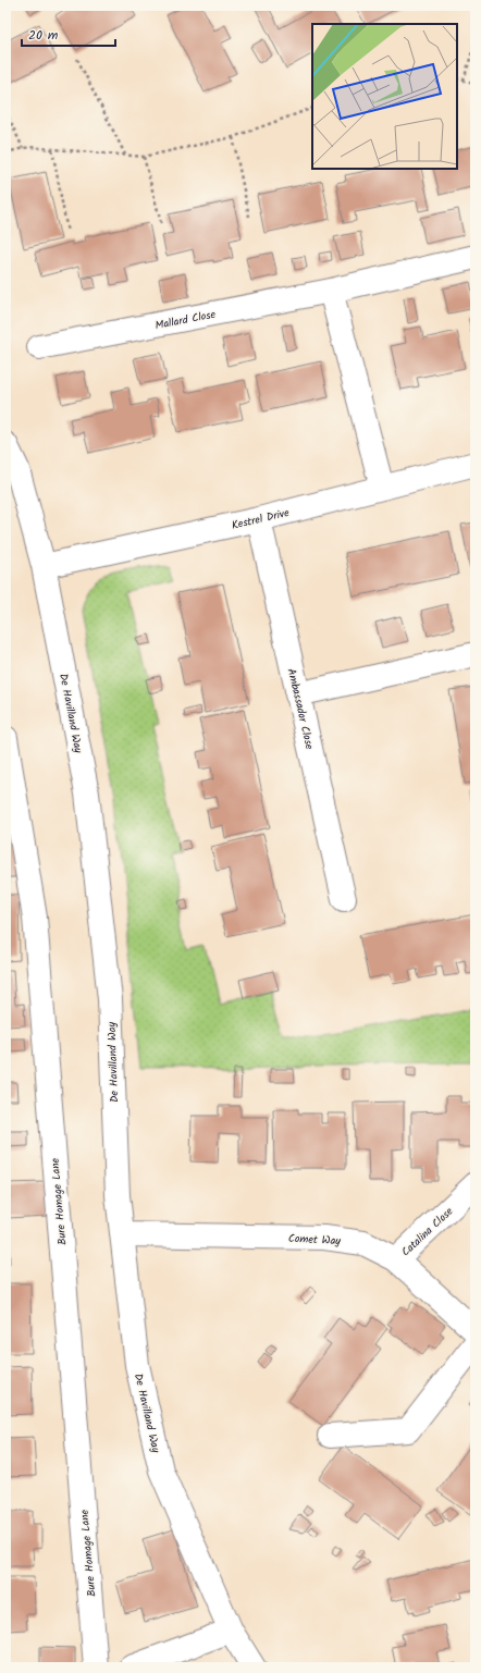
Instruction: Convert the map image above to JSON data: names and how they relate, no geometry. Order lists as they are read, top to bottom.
{
  "streets": {
    "street": [
      "Mallard Close",
      "Kestrel Drive",
      "Ambassador Close",
      "De Havilland Way",
      "Bure Homage Lane",
      "Catalina Close",
      "Comet Way"
    ]
  },
  "crossings": [
    ["Kestrel Drive", "Ambassador Close"],
    ["Kestrel Drive", "De Havilland Way"],
    ["De Havilland Way", "Comet Way"],
    ["Catalina Close", "Comet Way"]
  ],
  "scale_bar": "20 m"
}
